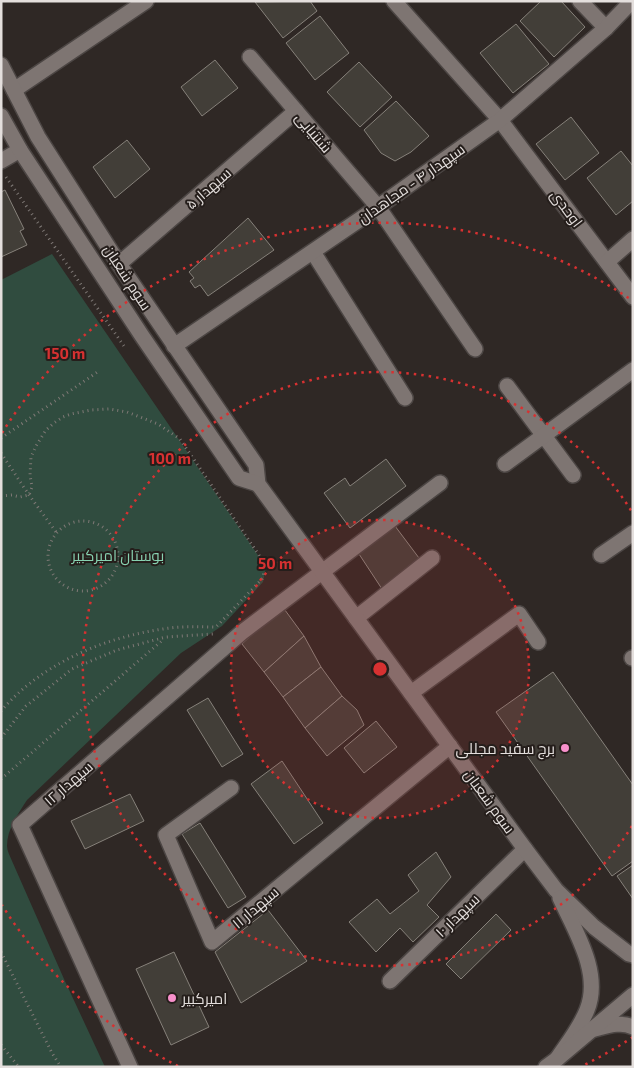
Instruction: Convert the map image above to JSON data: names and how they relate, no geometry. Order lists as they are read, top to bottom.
{
  "streets": {
    "street": [
      "شنتیایی",
      "سپهدار ۴ - مجاهدان",
      "سپهدار ۵",
      "اوحدی",
      "سوم شعبان",
      "سپهدار ۱۲",
      "سپهدار ۱۱",
      "سپهدار ۱۰"
    ]
  },
  "crossings": [
    ["شنتیایی", "سپهدار ۴ - مجاهدان"],
    ["شنتیایی", "سپهدار ۵"],
    ["سپهدار ۴ - مجاهدان", "اوحدی"],
    ["سپهدار ۴ - مجاهدان", "سوم شعبان"],
    ["سپهدار ۵", "سوم شعبان"],
    ["سوم شعبان", "سپهدار ۱۲"],
    ["سوم شعبان", "سپهدار ۱۱"],
    ["سوم شعبان", "سپهدار ۱۰"]
  ],
  "parks": ["بوستان امیرکبیر"],
  "places": ["برج سفید مجللی", "امیرکبیر"],
  "rings": ["150 m", "100 m", "50 m"]
}
